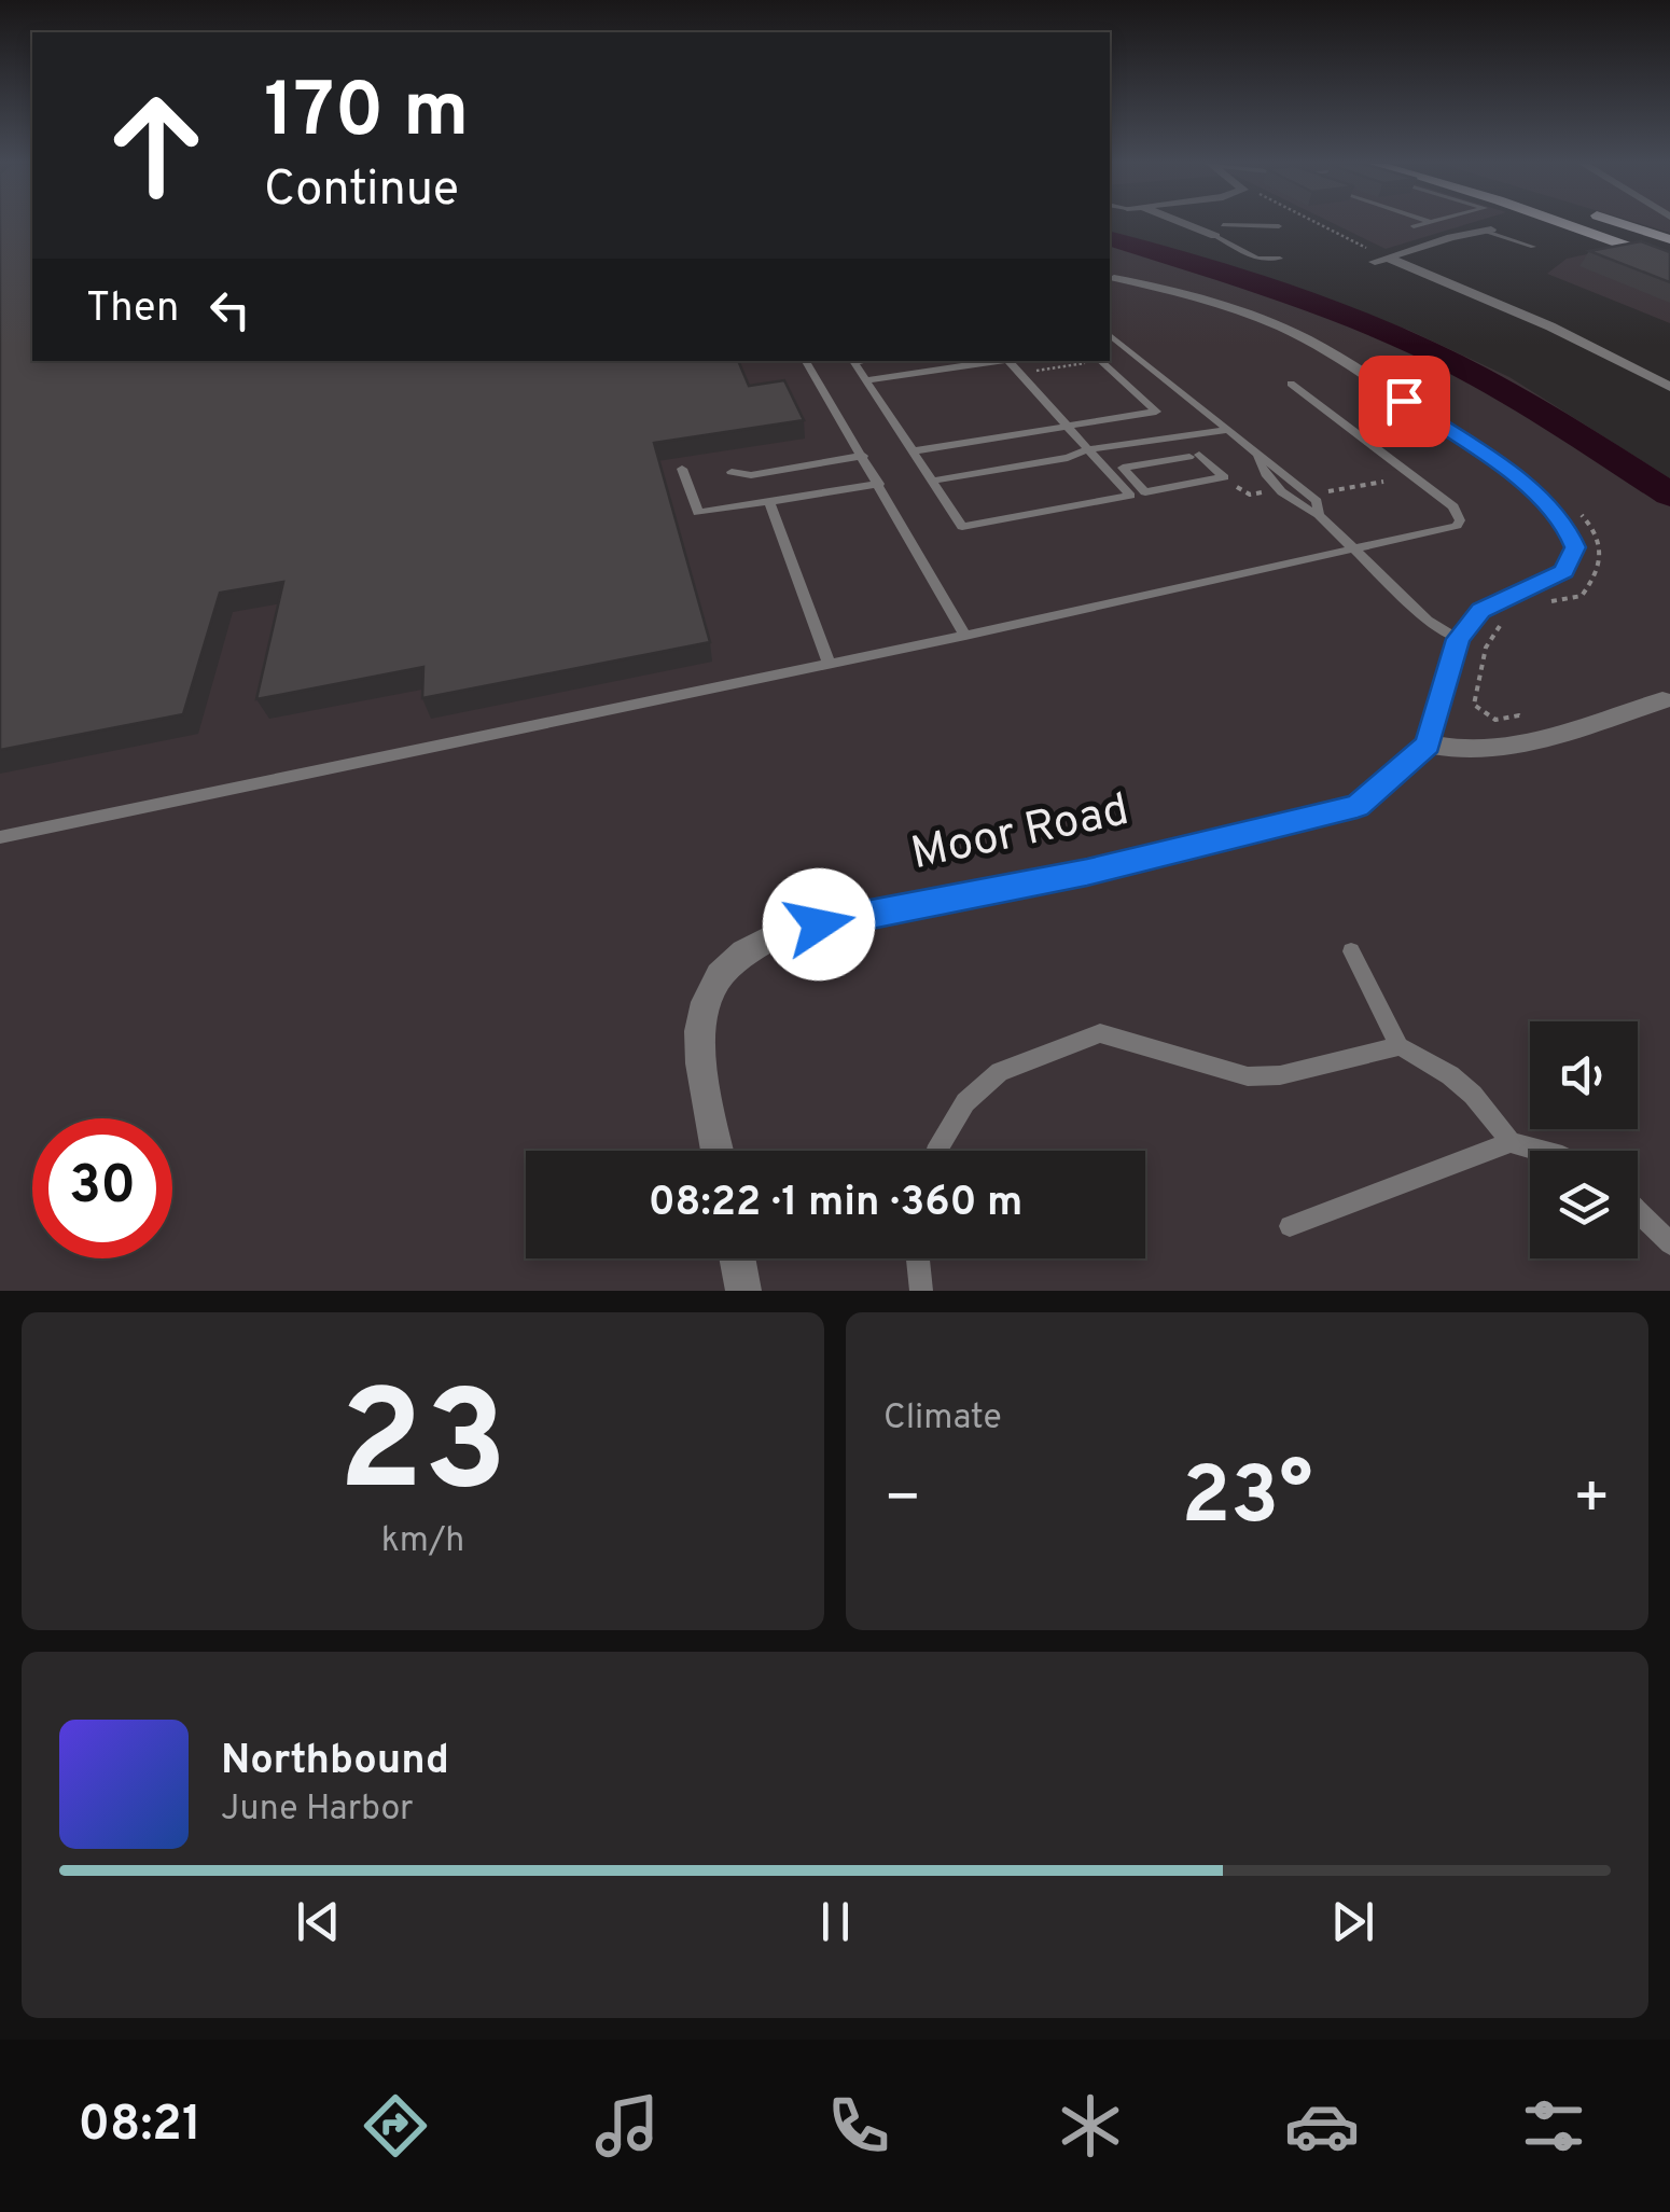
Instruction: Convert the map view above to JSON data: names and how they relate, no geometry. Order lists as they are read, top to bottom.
{
  "streets": {
    "street": ["Moor Road"]
  },
  "page": {
    "turn": ["170 m", "Continue"],
    "then": "Then",
    "limit": "30",
    "trip": "08:22 · 1 min · 360 m",
    "tile": [
      ["23", "km/h"],
      "Climate"
    ],
    "heat": ["−", "23°", "+"],
    "song": ["Northbound", "June Harbor"],
    "tabs": "08:21"
  }
}
